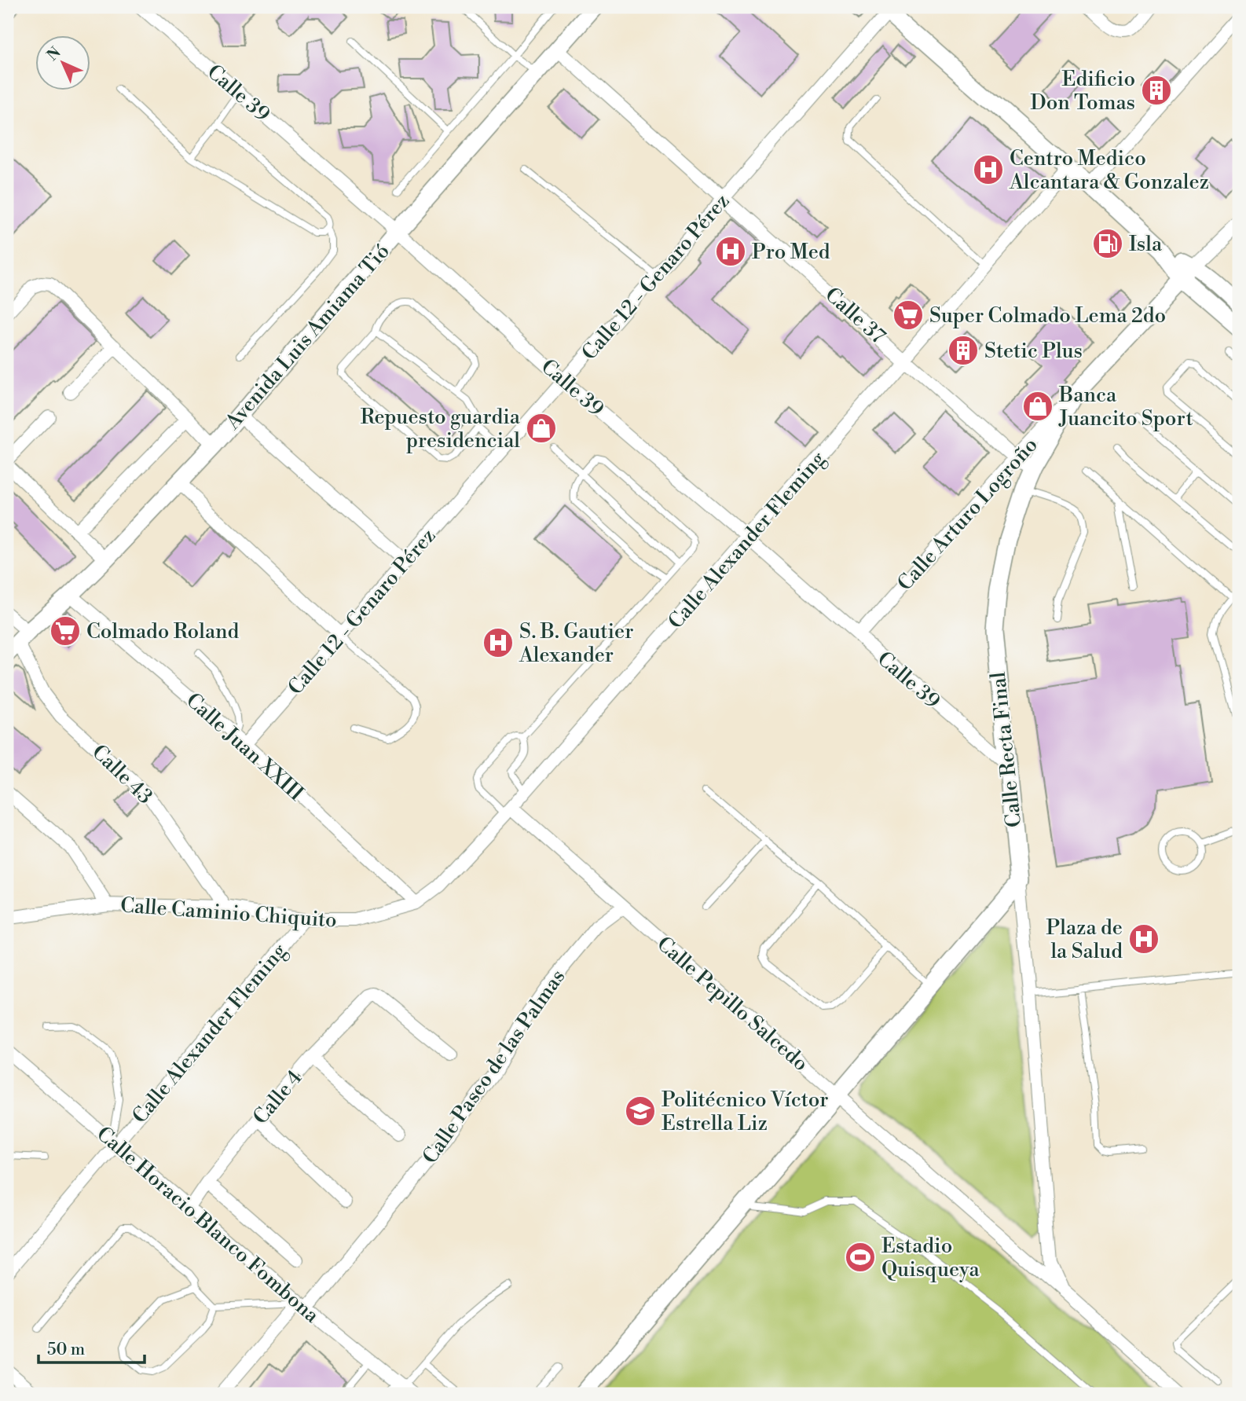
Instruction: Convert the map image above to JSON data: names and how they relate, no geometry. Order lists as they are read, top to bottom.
{
  "streets": {
    "main road": ["Avenida Luis Amiama Tió", "Calle Recta Final"],
    "street": [
      "Calle 39",
      "Calle 12 - Genaro Pérez",
      "Calle 37",
      "Calle Arturo Logroño",
      "Calle Alexander Fleming",
      "Calle Juan XXIII",
      "Calle 43",
      "Calle Caminio Chiquito",
      "Calle Pepillo Salcedo",
      "Calle Paseo de las Palmas",
      "Calle 4",
      "Calle Horacio Blanco Fombona"
    ]
  },
  "crossings": [
    ["Calle 39", "Calle 12 - Genaro Pérez"],
    ["Calle 39", "Avenida Luis Amiama Tió"],
    ["Calle 39", "Calle Arturo Logroño"],
    ["Calle 39", "Calle Alexander Fleming"],
    ["Calle 39", "Calle Recta Final"],
    ["Calle 12 - Genaro Pérez", "Calle 37"],
    ["Calle 12 - Genaro Pérez", "Calle Juan XXIII"],
    ["Calle 37", "Avenida Luis Amiama Tió"],
    ["Calle 37", "Calle Arturo Logroño"],
    ["Calle 37", "Calle Alexander Fleming"],
    ["Calle 37", "Calle Recta Final"],
    ["Avenida Luis Amiama Tió", "Calle Juan XXIII"],
    ["Avenida Luis Amiama Tió", "Calle 43"],
    ["Calle Arturo Logroño", "Calle Recta Final"],
    ["Calle Alexander Fleming", "Calle Juan XXIII"],
    ["Calle Alexander Fleming", "Calle Caminio Chiquito"],
    ["Calle Alexander Fleming", "Calle Pepillo Salcedo"],
    ["Calle Alexander Fleming", "Calle Horacio Blanco Fombona"],
    ["Calle Juan XXIII", "Calle Caminio Chiquito"],
    ["Calle Recta Final", "Calle Pepillo Salcedo"],
    ["Calle 43", "Calle Caminio Chiquito"],
    ["Calle Pepillo Salcedo", "Calle Paseo de las Palmas"],
    ["Calle Paseo de las Palmas", "Calle Horacio Blanco Fombona"],
    ["Calle 4", "Calle Horacio Blanco Fombona"]
  ],
  "places": {
    "building": ["Edificio Don Tomas", "Stetic Plus"],
    "hospital": [
      "Centro Medico Alcantara & Gonzalez",
      "Pro Med",
      "S. B. Gautier Alexander",
      "Plaza de la Salud"
    ],
    "fuel station": ["Isla"],
    "supermarket": ["Super Colmado Lema 2do", "Colmado Roland"],
    "shop": ["Banca Juancito Sport", "Repuesto guardia presidencial"],
    "school or university": ["Politécnico Víctor Estrella Liz"],
    "sports": ["Estadio Quisqueya"]
  },
  "scale_bar": "50 m",
  "north": "top left"
}
